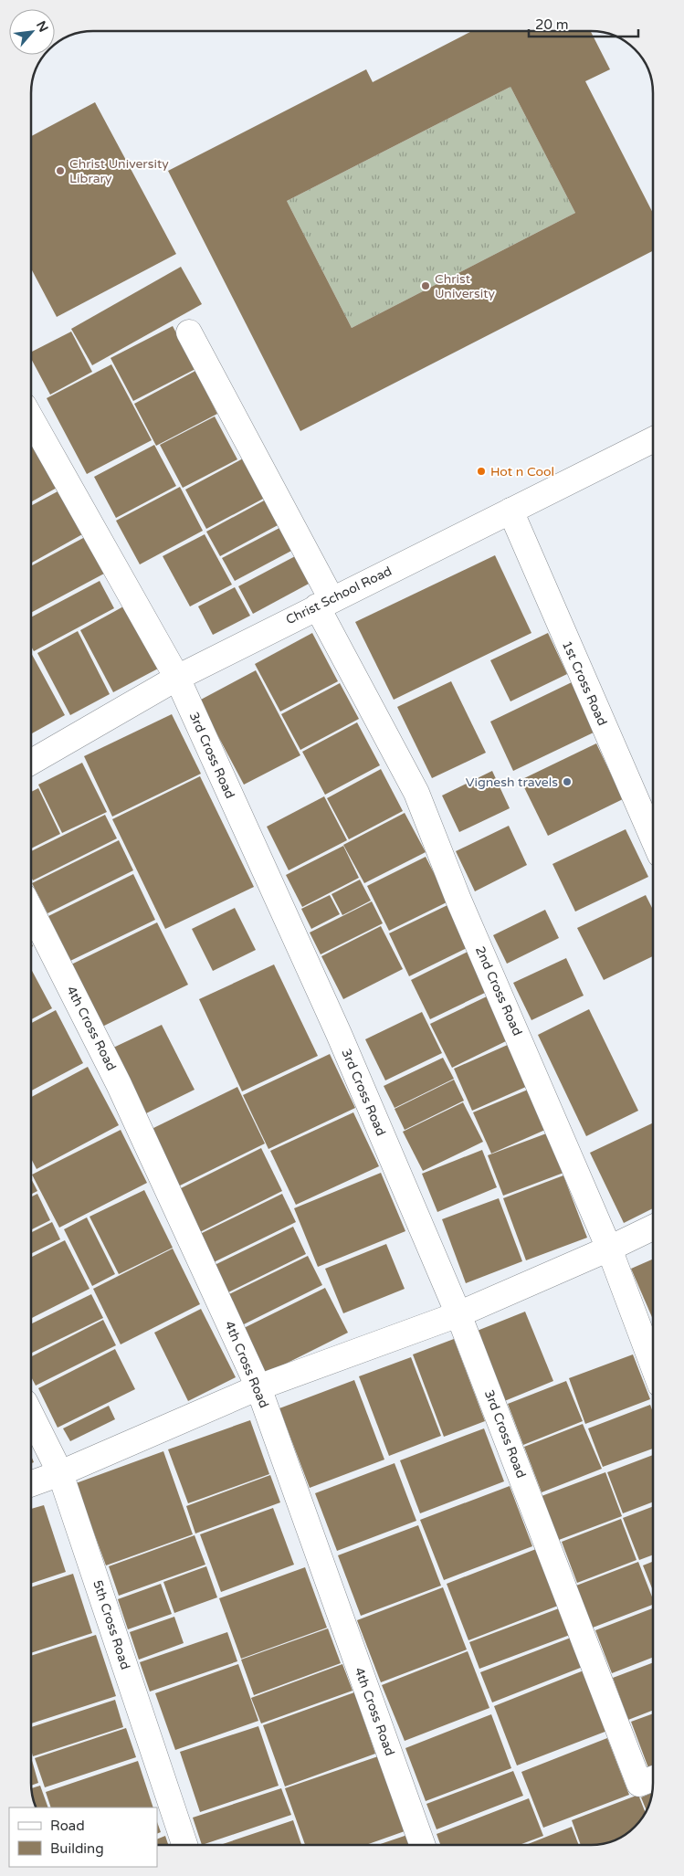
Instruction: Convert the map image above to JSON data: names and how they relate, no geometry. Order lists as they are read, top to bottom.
{
  "streets": {
    "street": [
      "Christ School Road",
      "1st Cross Road",
      "3rd Cross Road",
      "2nd Cross Road",
      "4th Cross Road",
      "5th Cross Road"
    ]
  },
  "crossings": [
    ["Christ School Road", "1st Cross Road"],
    ["Christ School Road", "3rd Cross Road"],
    ["Christ School Road", "2nd Cross Road"]
  ],
  "places": [
    "Christ University Library",
    "Christ University",
    "Hot n Cool",
    "Vignesh travels"
  ],
  "legend": ["Road", "Building"],
  "scale_bar": "20 m",
  "north": "top right"
}
